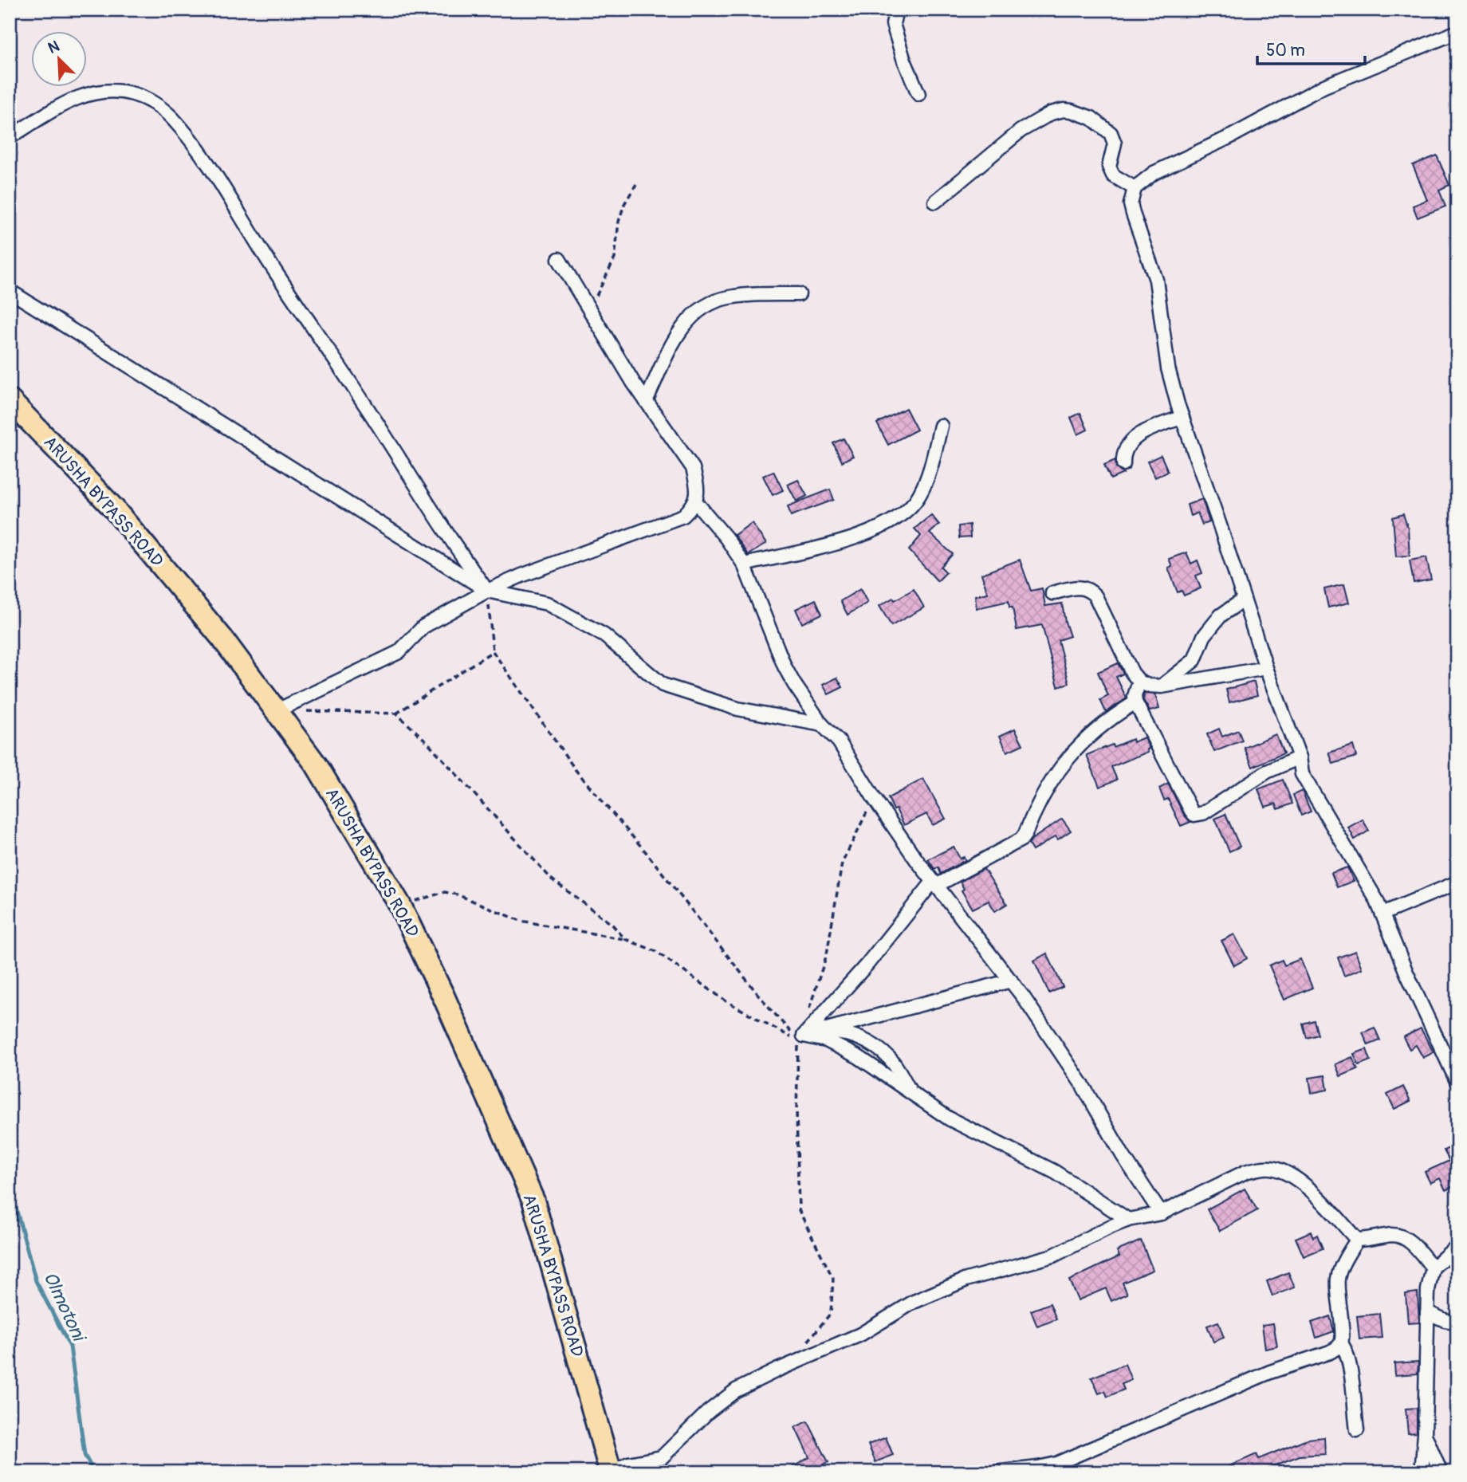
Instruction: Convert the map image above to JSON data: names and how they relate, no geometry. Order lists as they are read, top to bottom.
{
  "streets": {
    "main road": ["ARUSHA BYPASS ROAD"]
  },
  "water": ["Olmotoni"],
  "scale_bar": "50 m",
  "north": "top left"
}
